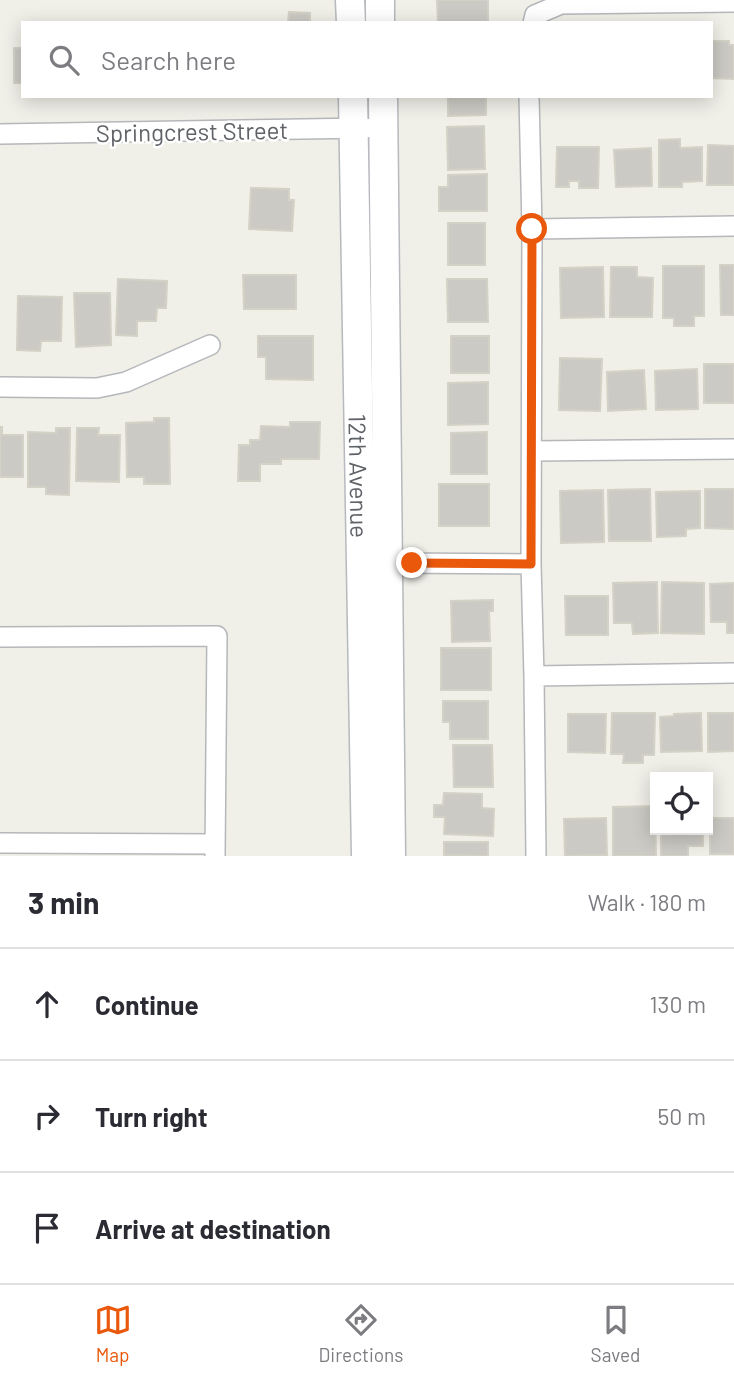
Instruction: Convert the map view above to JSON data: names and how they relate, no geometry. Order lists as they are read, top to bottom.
{
  "streets": {
    "street": ["Springcrest Street", "12th Avenue"]
  },
  "crossings": [
    ["Springcrest Street", "12th Avenue"]
  ],
  "page": {
    "search": "Search here",
    "heading": ["3 min", "Walk · 180 m"],
    "list": [
      ["Continue", "130 m"],
      ["Turn right", "50 m"],
      "Arrive at destination"
    ],
    "nav": ["Map", "Directions", "Saved"]
  }
}
